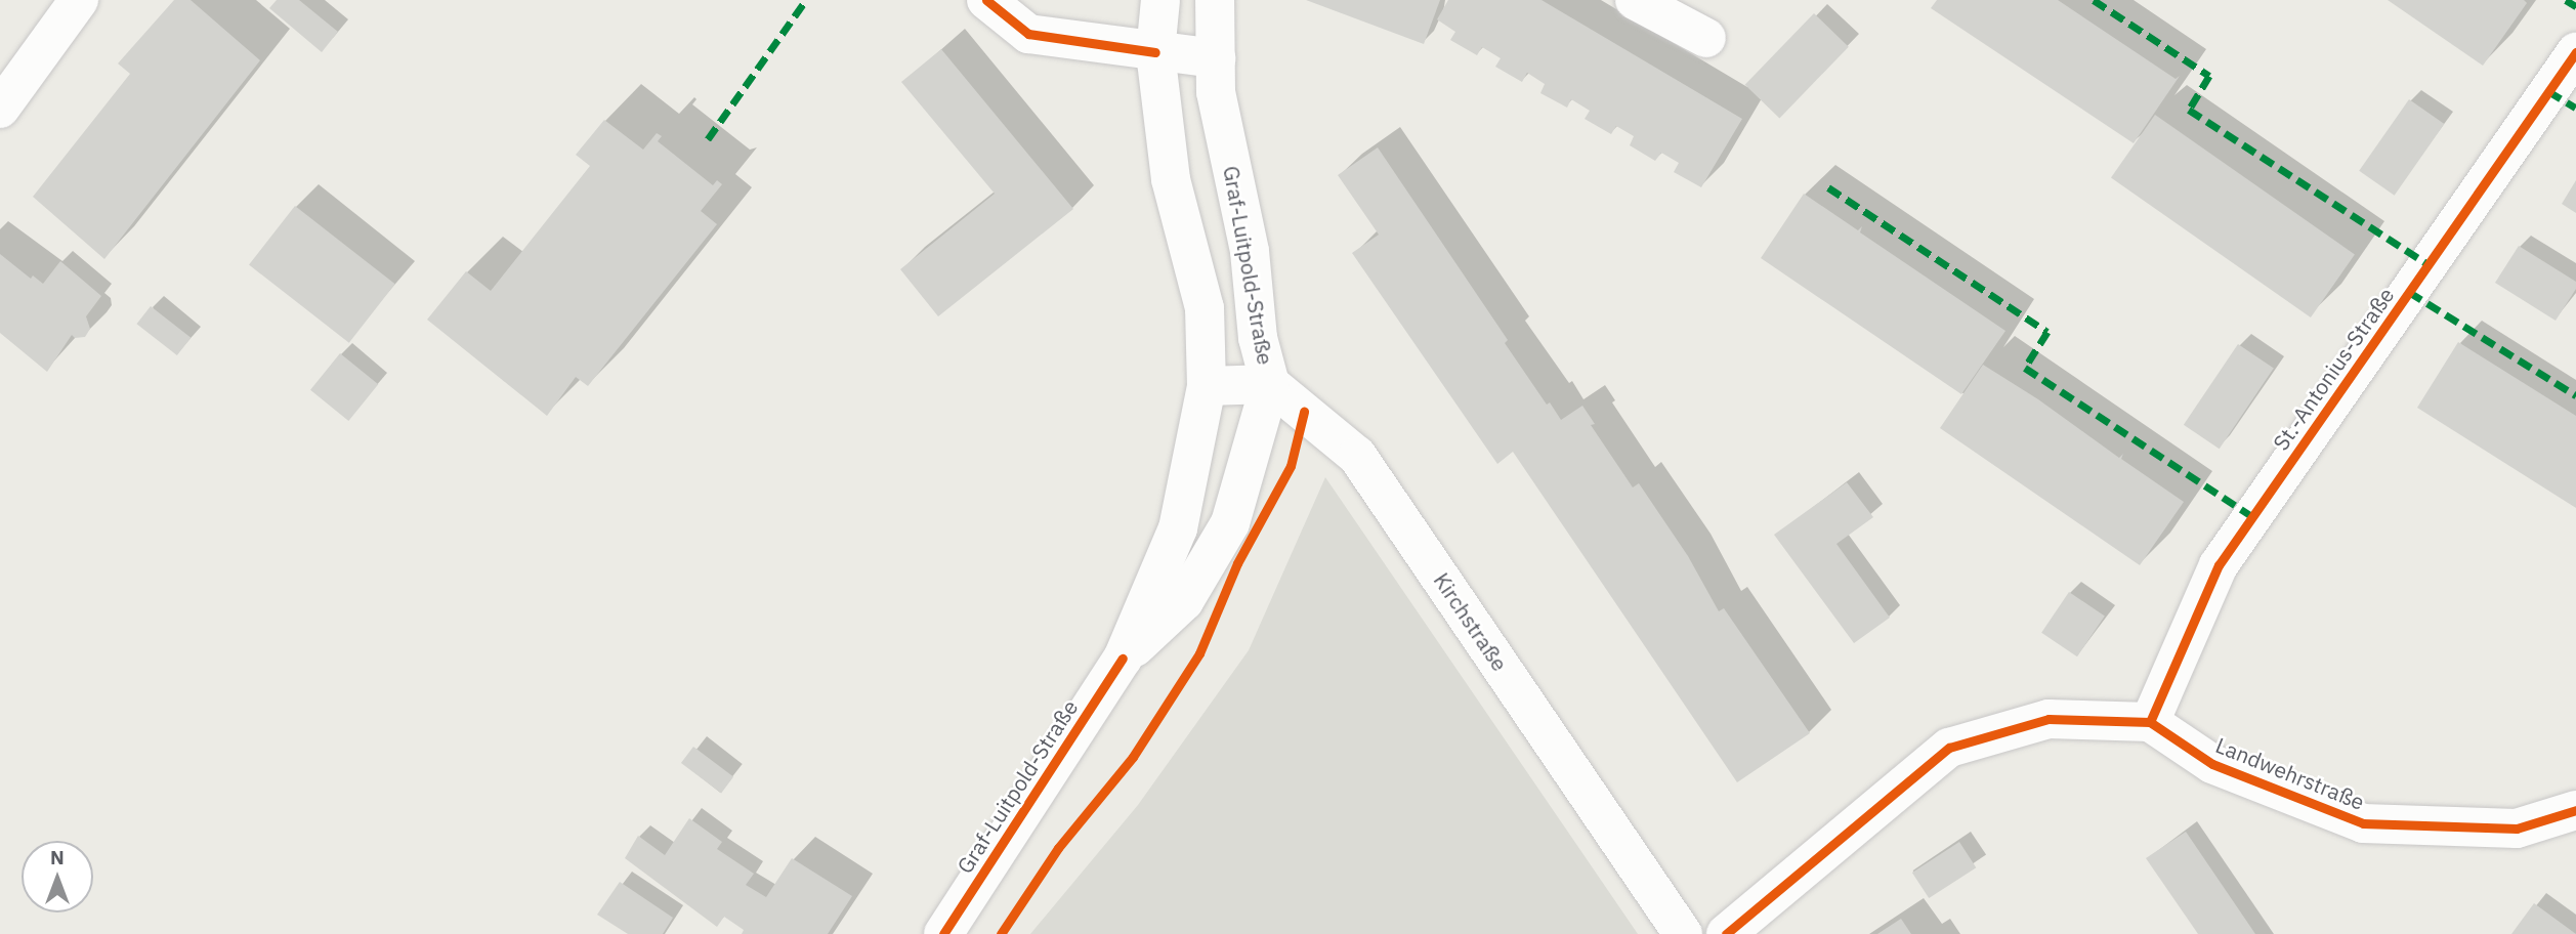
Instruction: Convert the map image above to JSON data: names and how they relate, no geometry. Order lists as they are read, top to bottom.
{
  "streets": {
    "street": [
      "Graf-Luitpold-Straße",
      "St.-Antonius-Straße",
      "Kirchstraße",
      "Landwehrstraße"
    ]
  },
  "crossings": [
    ["Graf-Luitpold-Straße", "Kirchstraße"],
    ["St.-Antonius-Straße", "Landwehrstraße"]
  ],
  "north": "top"
}
